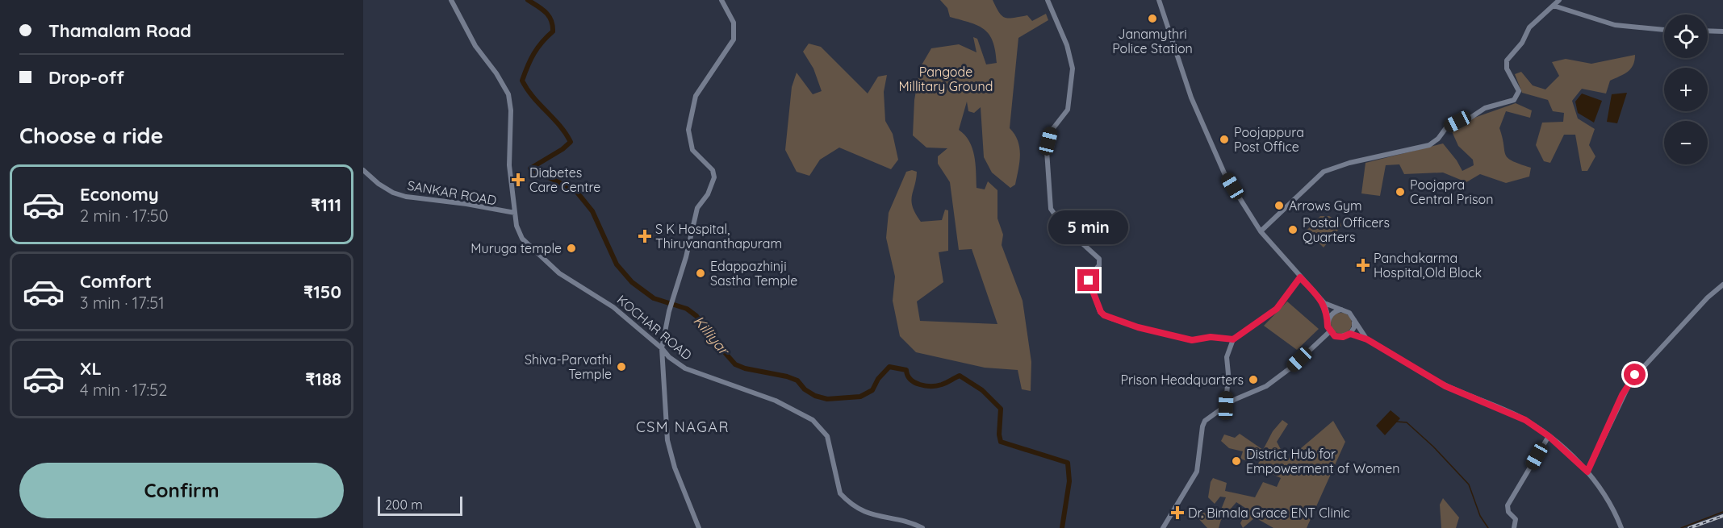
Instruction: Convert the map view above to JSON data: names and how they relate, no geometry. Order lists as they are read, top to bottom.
{
  "streets": {
    "street": ["SANKAR ROAD", "KOCHAR ROAD"]
  },
  "crossings": [
    ["SANKAR ROAD", "KOCHAR ROAD"]
  ],
  "districts": ["CSM NAGAR"],
  "water": ["Killiyar"],
  "parks": ["Pangode Millitary Ground"],
  "places": {
    "other": [
      "Janamythri Police Station",
      "Poojappura Post Office",
      "Poojapra Central Prison",
      "Arrows Gym",
      "Postal Officers Quarters",
      "Muruga temple",
      "Edappazhinji Sastha Temple",
      "Shiva-Parvathi Temple",
      "Prison Headquarters",
      "District Hub for Empowerment of Women"
    ],
    "health": [
      "Diabetes Care Centre",
      "S K Hospital, Thiruvananthapuram",
      "Panchakarma Hospital,Old Block",
      "Dr. Bimala Grace ENT Clinic"
    ]
  },
  "scale_bar": "200 m",
  "page": {
    "banner": ["Thamalam Road", "Drop-off"],
    "map_buttons": ["+", "−"],
    "heading": "Choose a ride",
    "list": [
      {
        "name": "Economy",
        "note": "2 min · 17:50",
        "value": "₹111"
      },
      {
        "name": "Comfort",
        "note": "3 min · 17:51",
        "value": "₹150"
      },
      {
        "name": "XL",
        "note": "4 min · 17:52",
        "value": "₹188"
      }
    ],
    "bubble": "5 min",
    "buttons": "Confirm",
    "scale": "200 m"
  }
}
